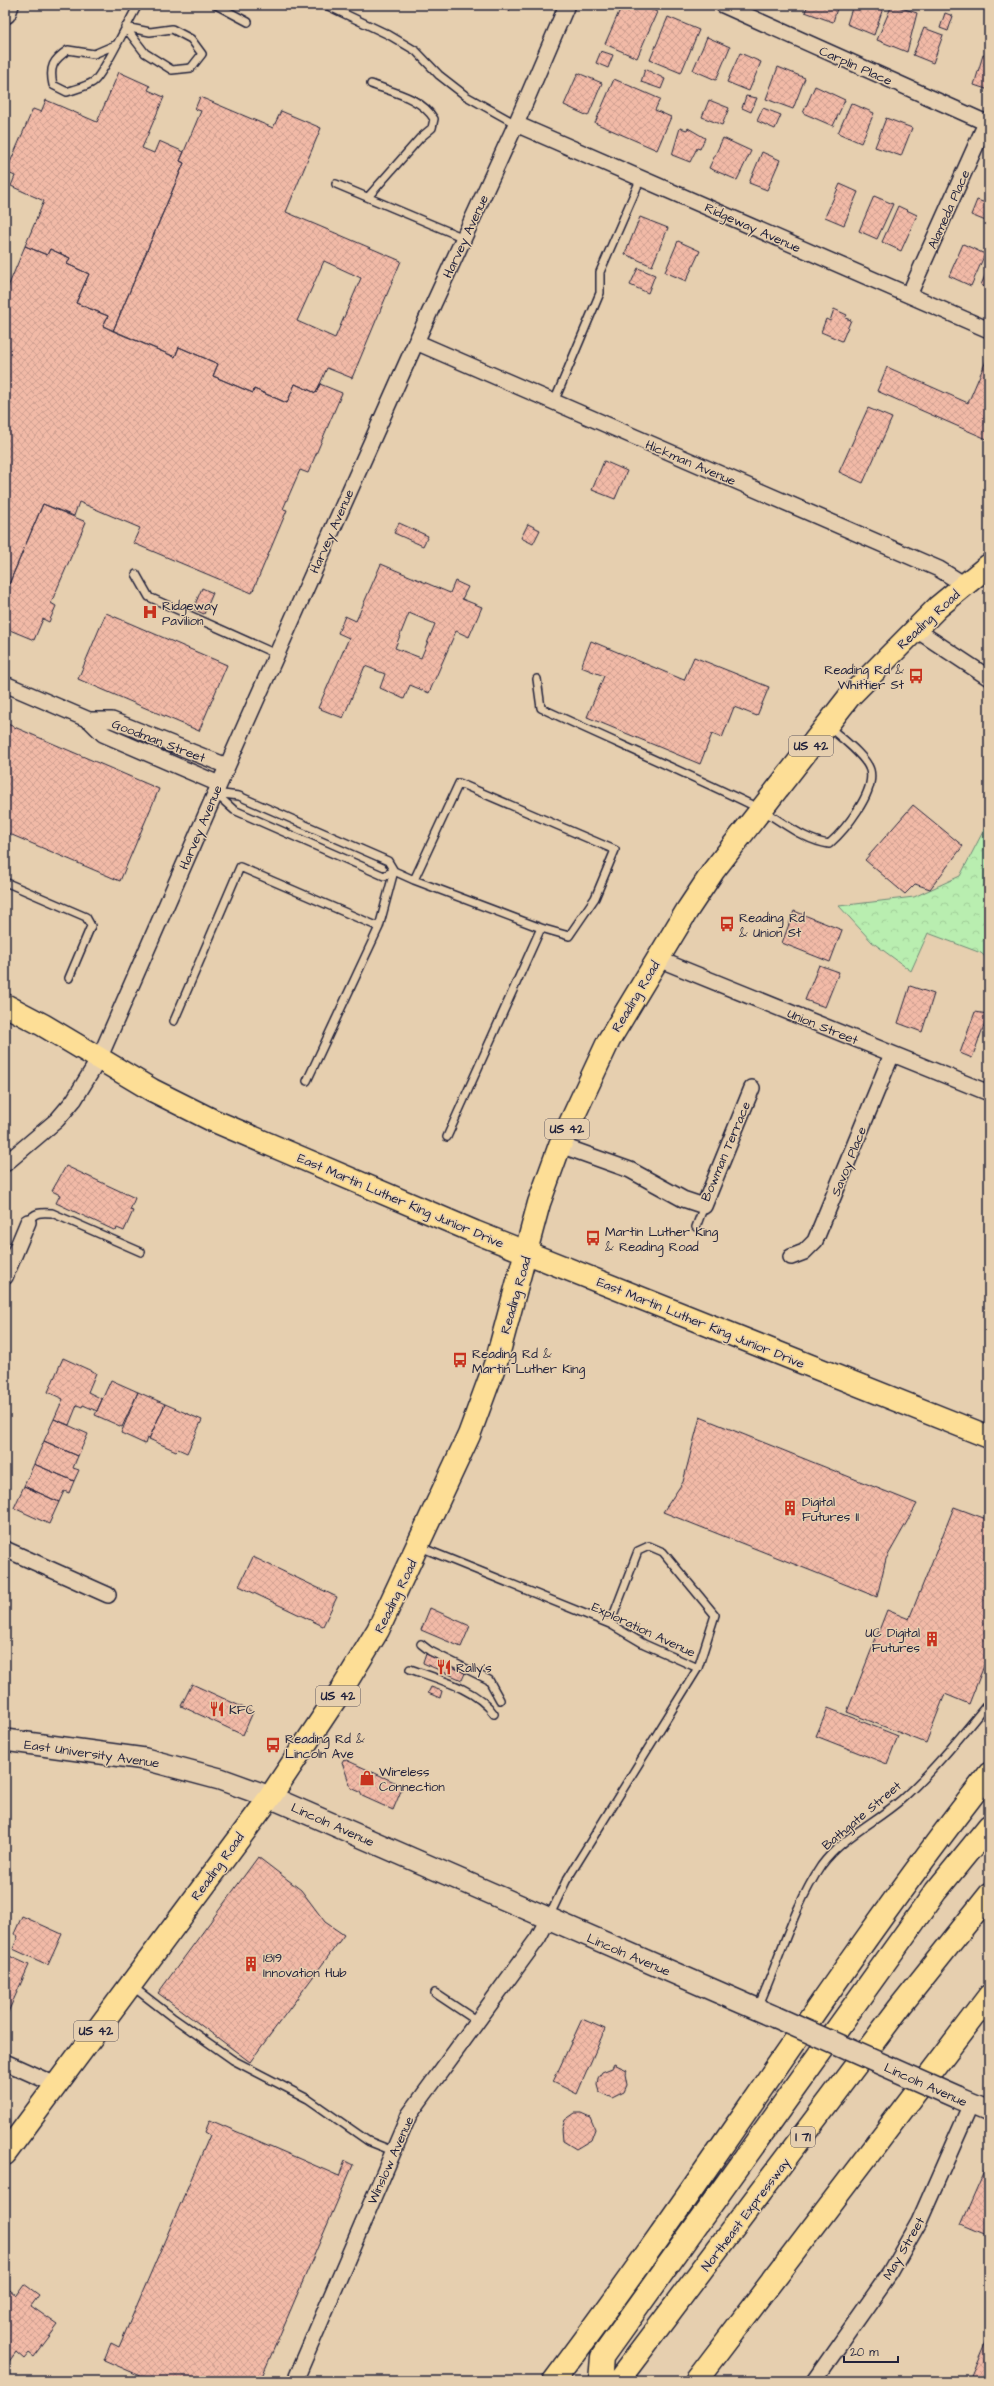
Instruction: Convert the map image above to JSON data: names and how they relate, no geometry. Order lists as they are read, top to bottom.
{
  "streets": {
    "main road": [
      "Reading Road",
      "US 42",
      "East Martin Luther King Junior Drive",
      "I 71",
      "Northeast Expressway"
    ],
    "street": [
      "Carplin Place",
      "Alameda Place",
      "Ridgeway Avenue",
      "Harvey Avenue",
      "Hickman Avenue",
      "Goodman Street",
      "Union Street",
      "Bowman Terrace",
      "Savoy Place",
      "East University Avenue",
      "Lincoln Avenue",
      "Winslow Avenue",
      "May Street"
    ],
    "lane": ["Exploration Avenue", "Bathgate Street"]
  },
  "crossings": [
    ["Carplin Place", "Alameda Place"],
    ["Alameda Place", "Ridgeway Avenue"],
    ["Ridgeway Avenue", "Harvey Avenue"],
    ["Harvey Avenue", "Hickman Avenue"],
    ["Harvey Avenue", "Goodman Street"],
    ["Harvey Avenue", "East Martin Luther King Junior Drive"],
    ["Hickman Avenue", "Reading Road"],
    ["Reading Road", "Union Street"],
    ["Reading Road", "Bowman Terrace"],
    ["Reading Road", "East Martin Luther King Junior Drive"],
    ["Reading Road", "Exploration Avenue"],
    ["Reading Road", "East University Avenue"],
    ["Reading Road", "Lincoln Avenue"],
    ["Union Street", "Savoy Place"],
    ["Exploration Avenue", "Lincoln Avenue"],
    ["Exploration Avenue", "Winslow Avenue"],
    ["East University Avenue", "Lincoln Avenue"],
    ["Bathgate Street", "Lincoln Avenue"],
    ["Lincoln Avenue", "Winslow Avenue"],
    ["Lincoln Avenue", "May Street"]
  ],
  "places": {
    "hospital": ["Ridgeway Pavilion"],
    "bus stop": [
      "Reading Rd & Whittier St",
      "Reading Rd & Union St",
      "Martin Luther King & Reading Road",
      "Reading Rd & Martin Luther King",
      "Reading Rd & Lincoln Ave"
    ],
    "building": ["Digital Futures II", "UC Digital Futures", "1819 Innovation Hub"],
    "restaurant": ["Rally's", "KFC"],
    "shop": ["Wireless Connection"]
  },
  "scale_bar": "20 m"
}
